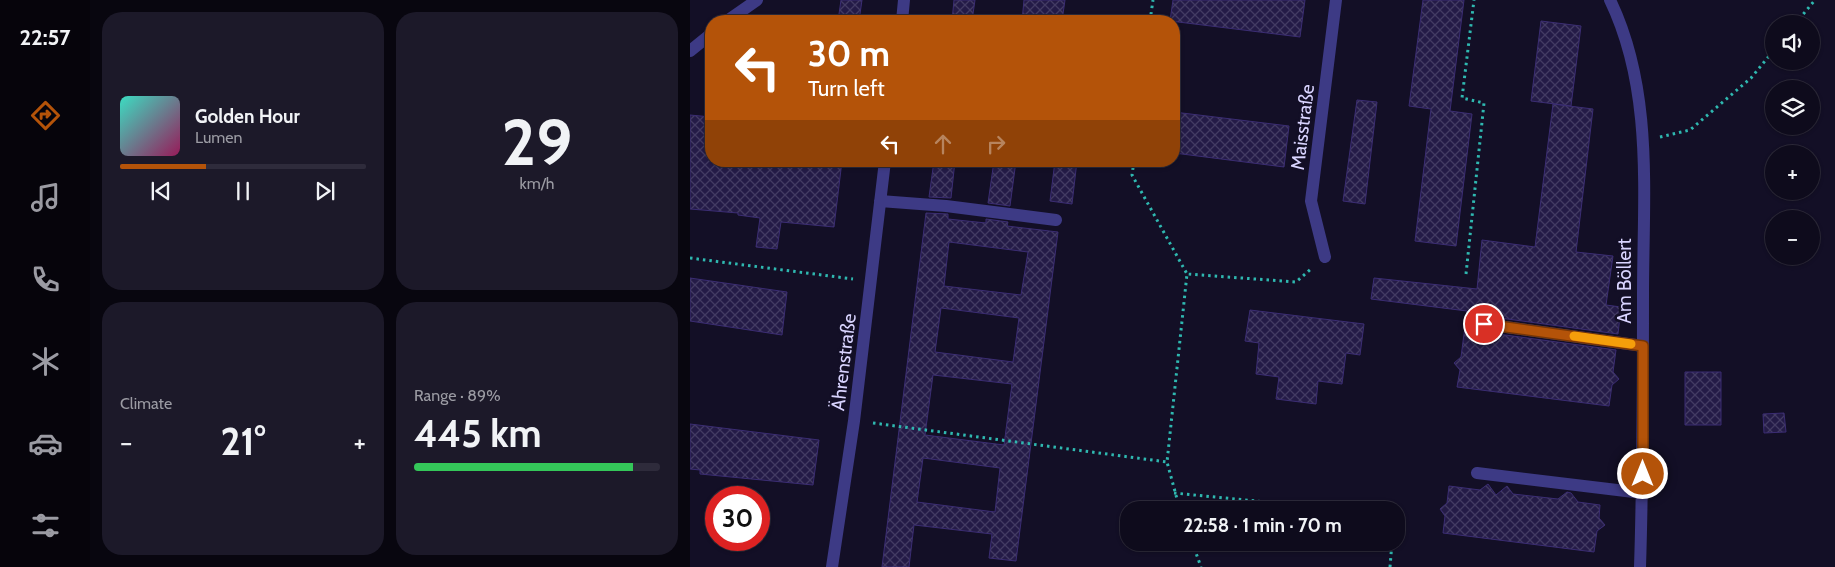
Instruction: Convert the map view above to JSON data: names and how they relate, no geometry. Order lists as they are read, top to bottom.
{
  "streets": {
    "street": ["Maisstraße", "Am Böllert", "Ährenstraße"]
  },
  "page": {
    "tabs": "22:57",
    "tile": [
      ["29", "km/h"],
      "Climate",
      ["Range · 89%", "445 km"]
    ],
    "map_buttons": ["+", "−"],
    "turn": ["30 m", "Turn left"],
    "song": ["Golden Hour", "Lumen"],
    "heat": ["−", "21°", "+"],
    "limit": "30",
    "trip": "22:58 · 1 min · 70 m"
  }
}
